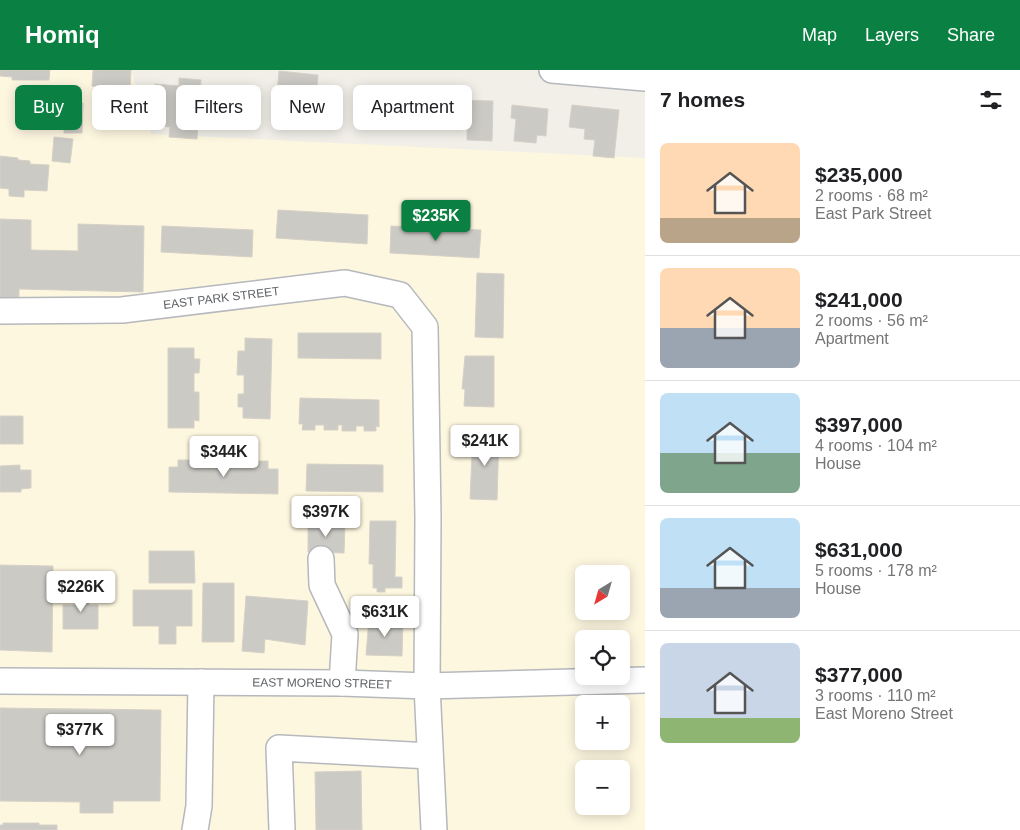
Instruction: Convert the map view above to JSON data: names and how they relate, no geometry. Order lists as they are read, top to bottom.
{
  "streets": {
    "street": ["EAST PARK STREET", "EAST MORENO STREET"]
  },
  "crossings": [
    ["EAST PARK STREET", "EAST MORENO STREET"]
  ],
  "north": "bottom left",
  "page": {
    "header": "Homiq",
    "nav": ["Map", "Layers", "Share"],
    "heading": "7 homes",
    "chip": [
      "Buy",
      "Rent",
      "Filters",
      "New",
      "Apartment"
    ],
    "list": [
      {
        "name": "$235,000",
        "note": "2 rooms · 68 m² · East Park Street"
      },
      {
        "name": "$241,000",
        "note": "2 rooms · 56 m² · Apartment"
      },
      {
        "name": "$397,000",
        "note": "4 rooms · 104 m² · House"
      },
      {
        "name": "$631,000",
        "note": "5 rooms · 178 m² · House"
      },
      {
        "name": "$377,000",
        "note": "3 rooms · 110 m² · East Moreno Street"
      }
    ],
    "price": [
      "$235K",
      "$241K",
      "$344K",
      "$397K",
      "$226K",
      "$631K",
      "$377K"
    ],
    "map_buttons": ["+", "−"]
  }
}
